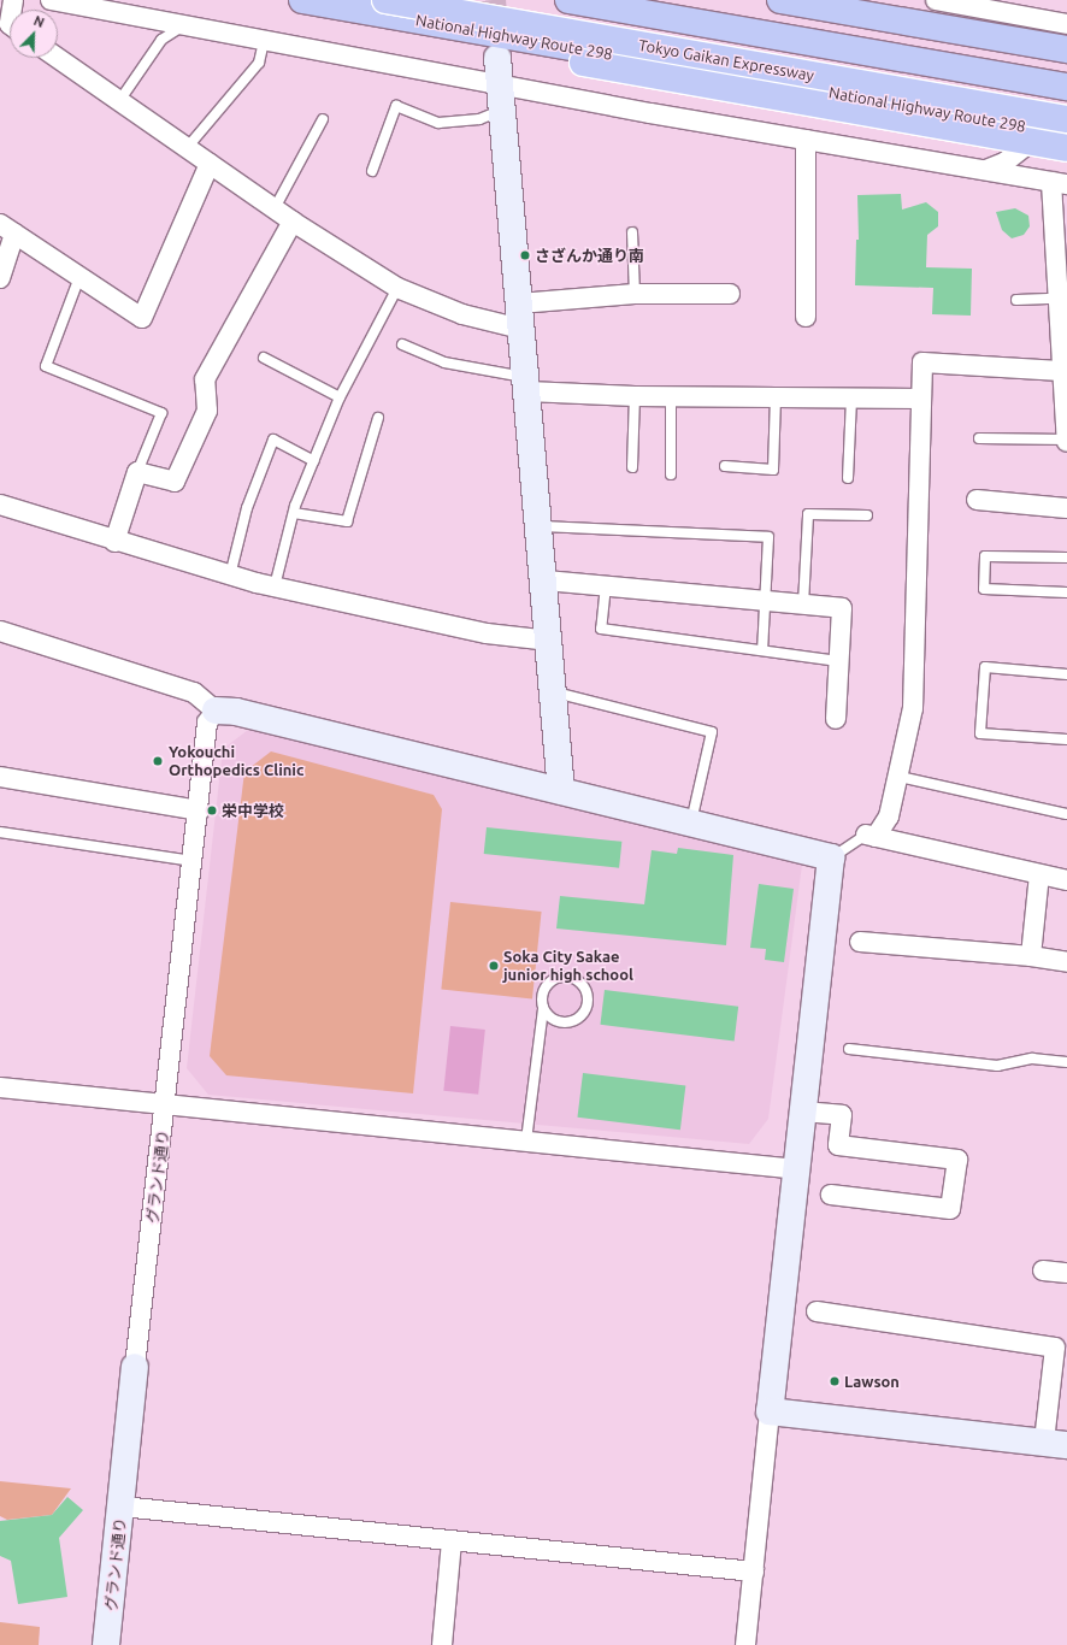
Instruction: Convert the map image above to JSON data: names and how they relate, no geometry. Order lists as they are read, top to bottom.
{
  "streets": {
    "highway": ["National Highway Route 298", "Tokyo Gaikan Expressway"],
    "street": ["グランド通り"]
  },
  "crossings": [
    ["National Highway Route 298", "Tokyo Gaikan Expressway"]
  ],
  "places": [
    "さざんか通り南",
    "Yokouchi Orthopedics Clinic",
    "栄中学校",
    "Soka City Sakae junior high school",
    "Lawson"
  ],
  "north": "top right"
}
